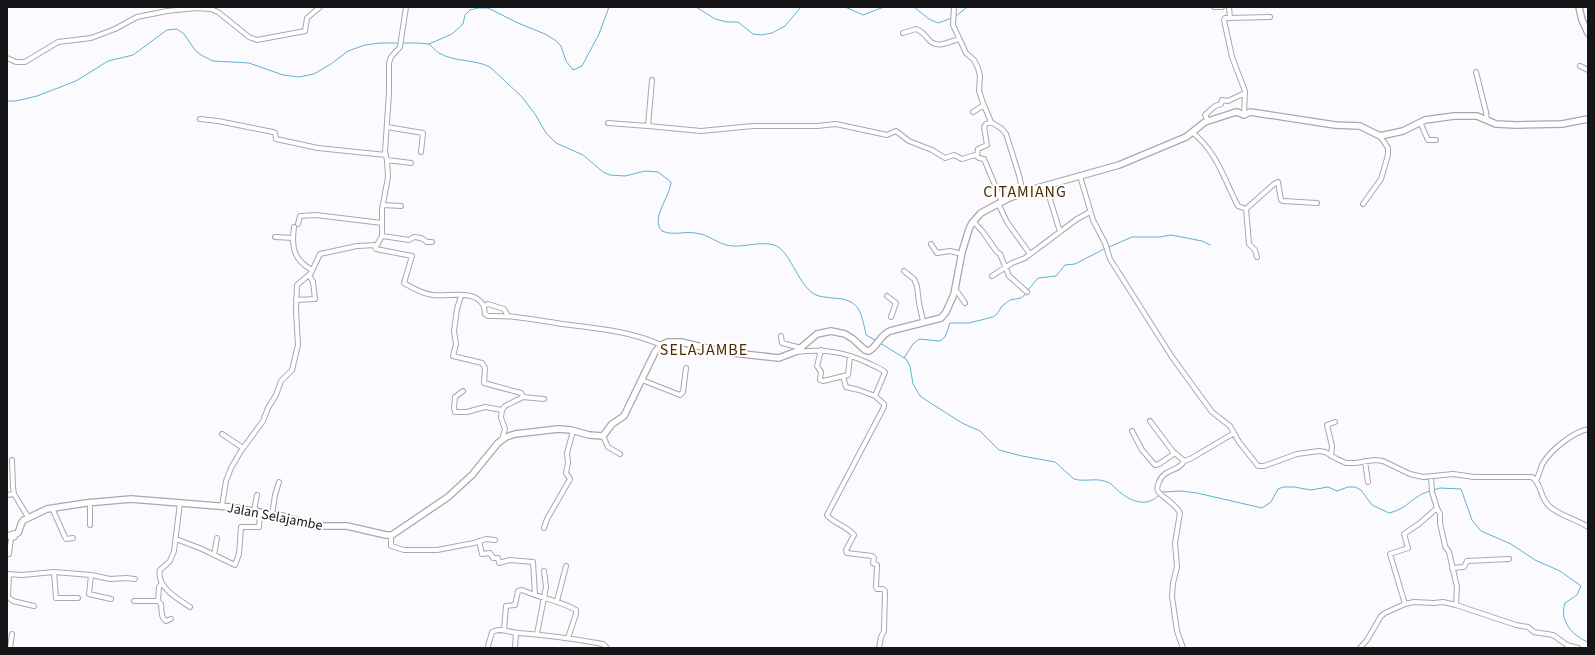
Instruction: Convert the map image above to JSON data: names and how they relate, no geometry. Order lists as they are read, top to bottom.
{
  "streets": {
    "street": ["Jalan Selajambe"]
  },
  "districts": ["CITAMIANG", "SELAJAMBE"]
}
